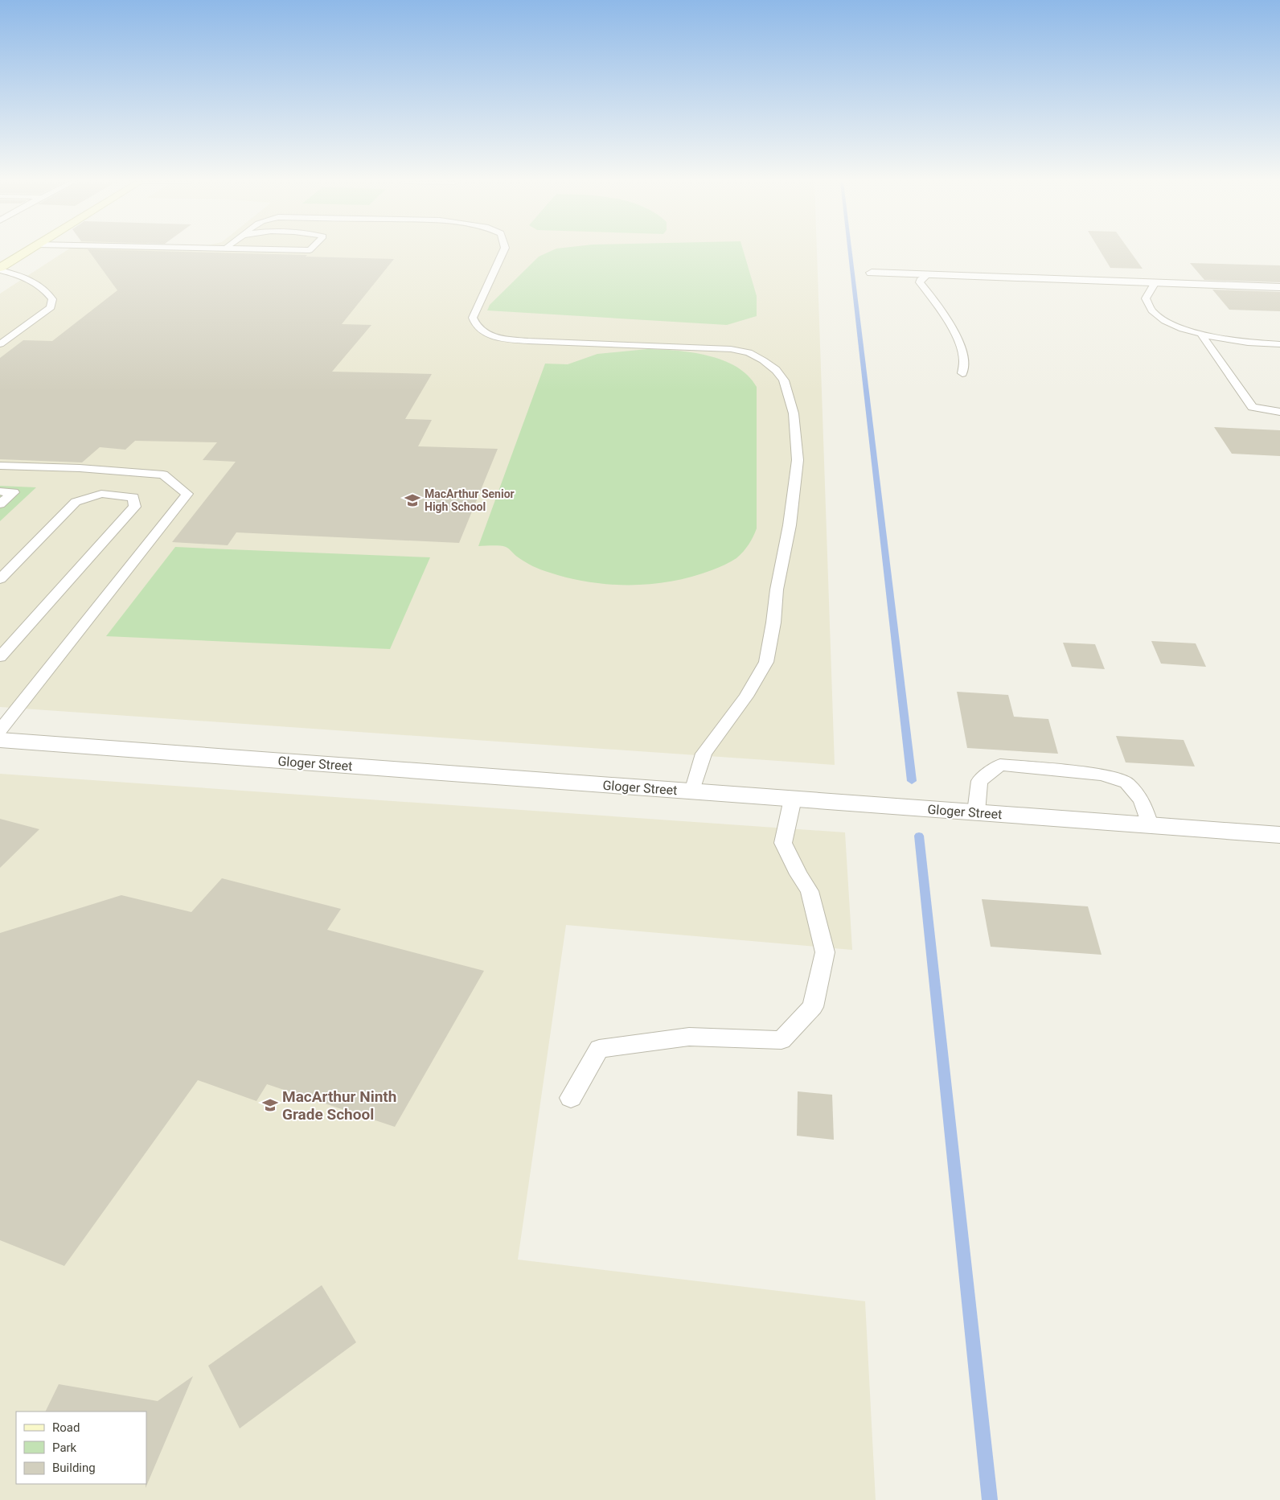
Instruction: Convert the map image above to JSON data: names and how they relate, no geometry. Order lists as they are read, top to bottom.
{
  "streets": {
    "street": ["Gloger Street"]
  },
  "places": {
    "school or university": ["MacArthur Senior High School", "MacArthur Ninth Grade School"]
  },
  "legend": ["Road", "Park", "Building"]
}
